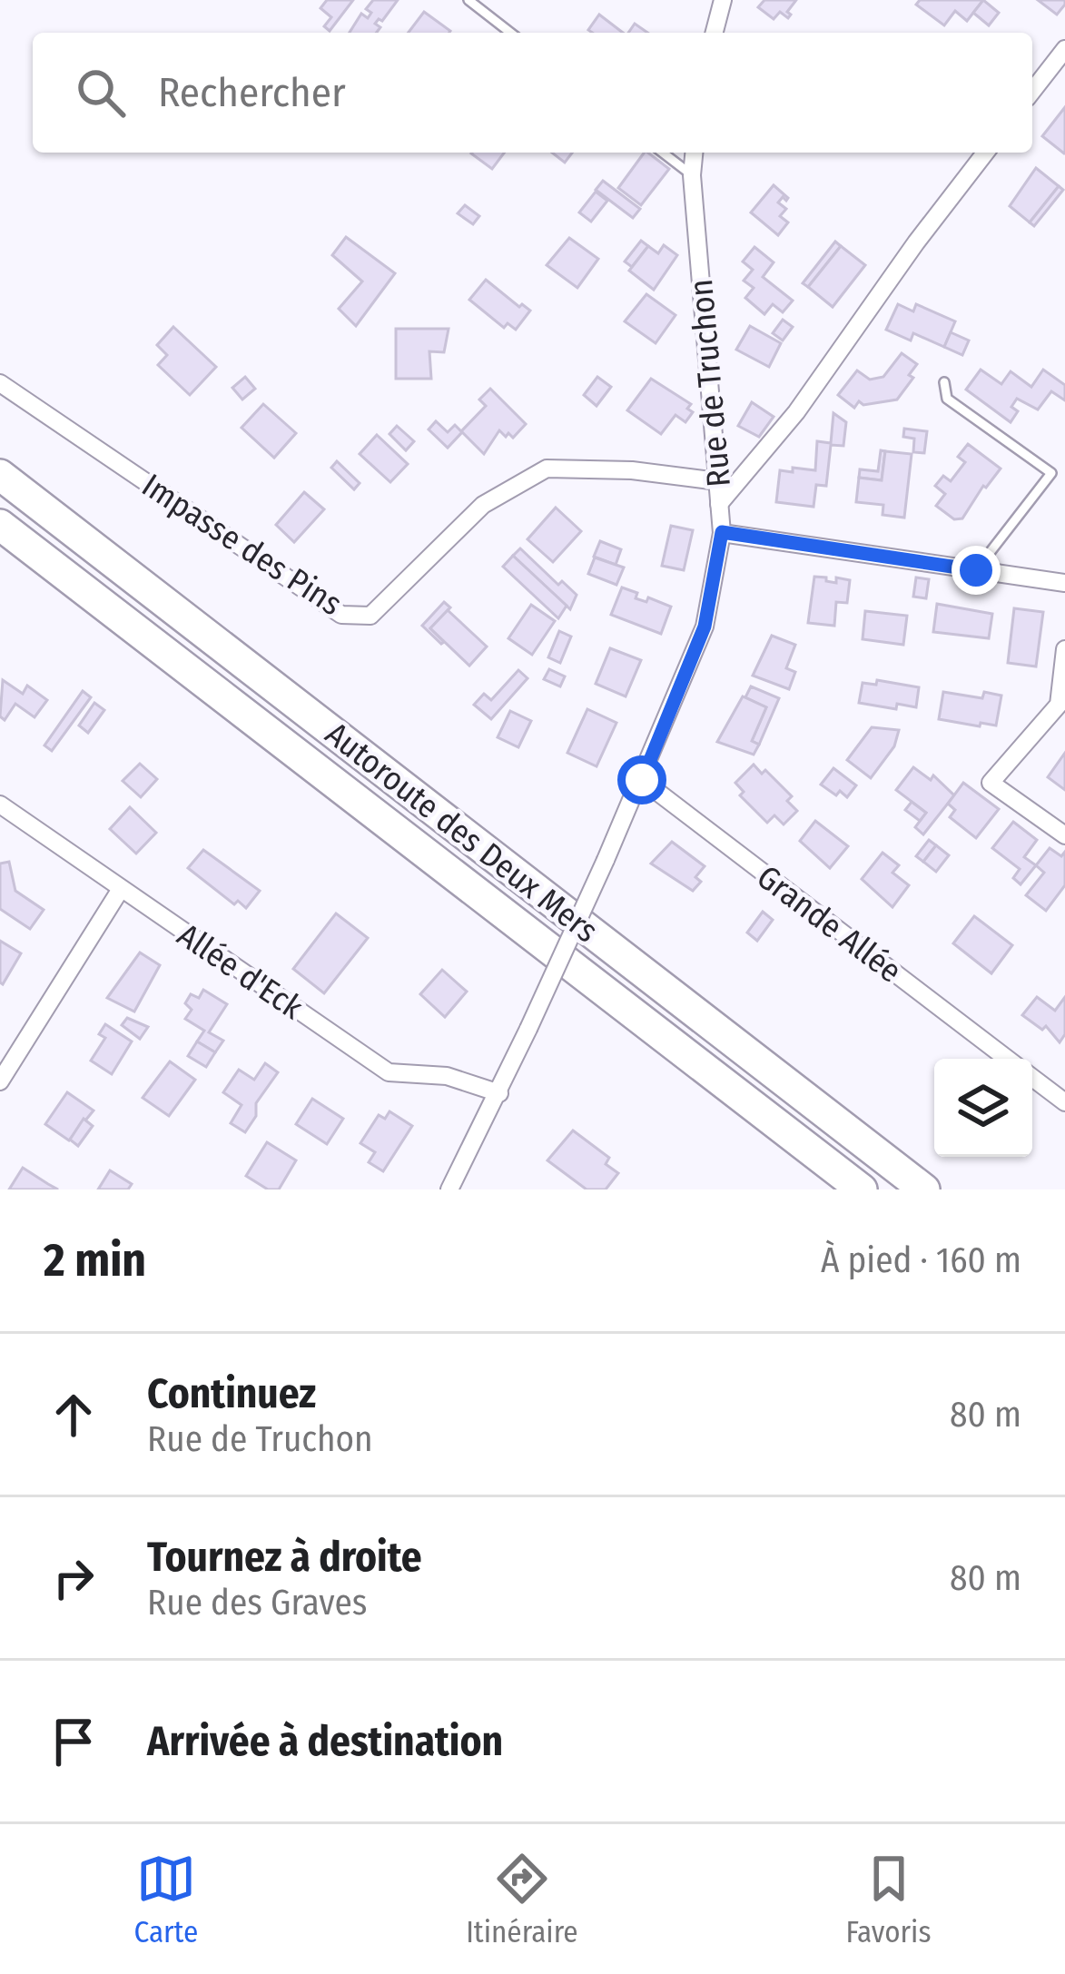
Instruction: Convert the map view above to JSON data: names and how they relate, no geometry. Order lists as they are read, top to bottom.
{
  "streets": {
    "highway": ["Autoroute des Deux Mers"],
    "street": [
      "Rue de Truchon",
      "Impasse des Pins",
      "Grande Allée",
      "Allée d'Eck"
    ]
  },
  "crossings": [
    ["Rue de Truchon", "Impasse des Pins"],
    ["Rue de Truchon", "Grande Allée"],
    ["Rue de Truchon", "Allée d'Eck"]
  ],
  "page": {
    "search": "Rechercher",
    "heading": ["2 min", "À pied · 160 m"],
    "list": [
      ["Continuez", "Rue de Truchon", "80 m"],
      ["Tournez à droite", "Rue des Graves", "80 m"],
      "Arrivée à destination"
    ],
    "nav": ["Carte", "Itinéraire", "Favoris"]
  }
}
